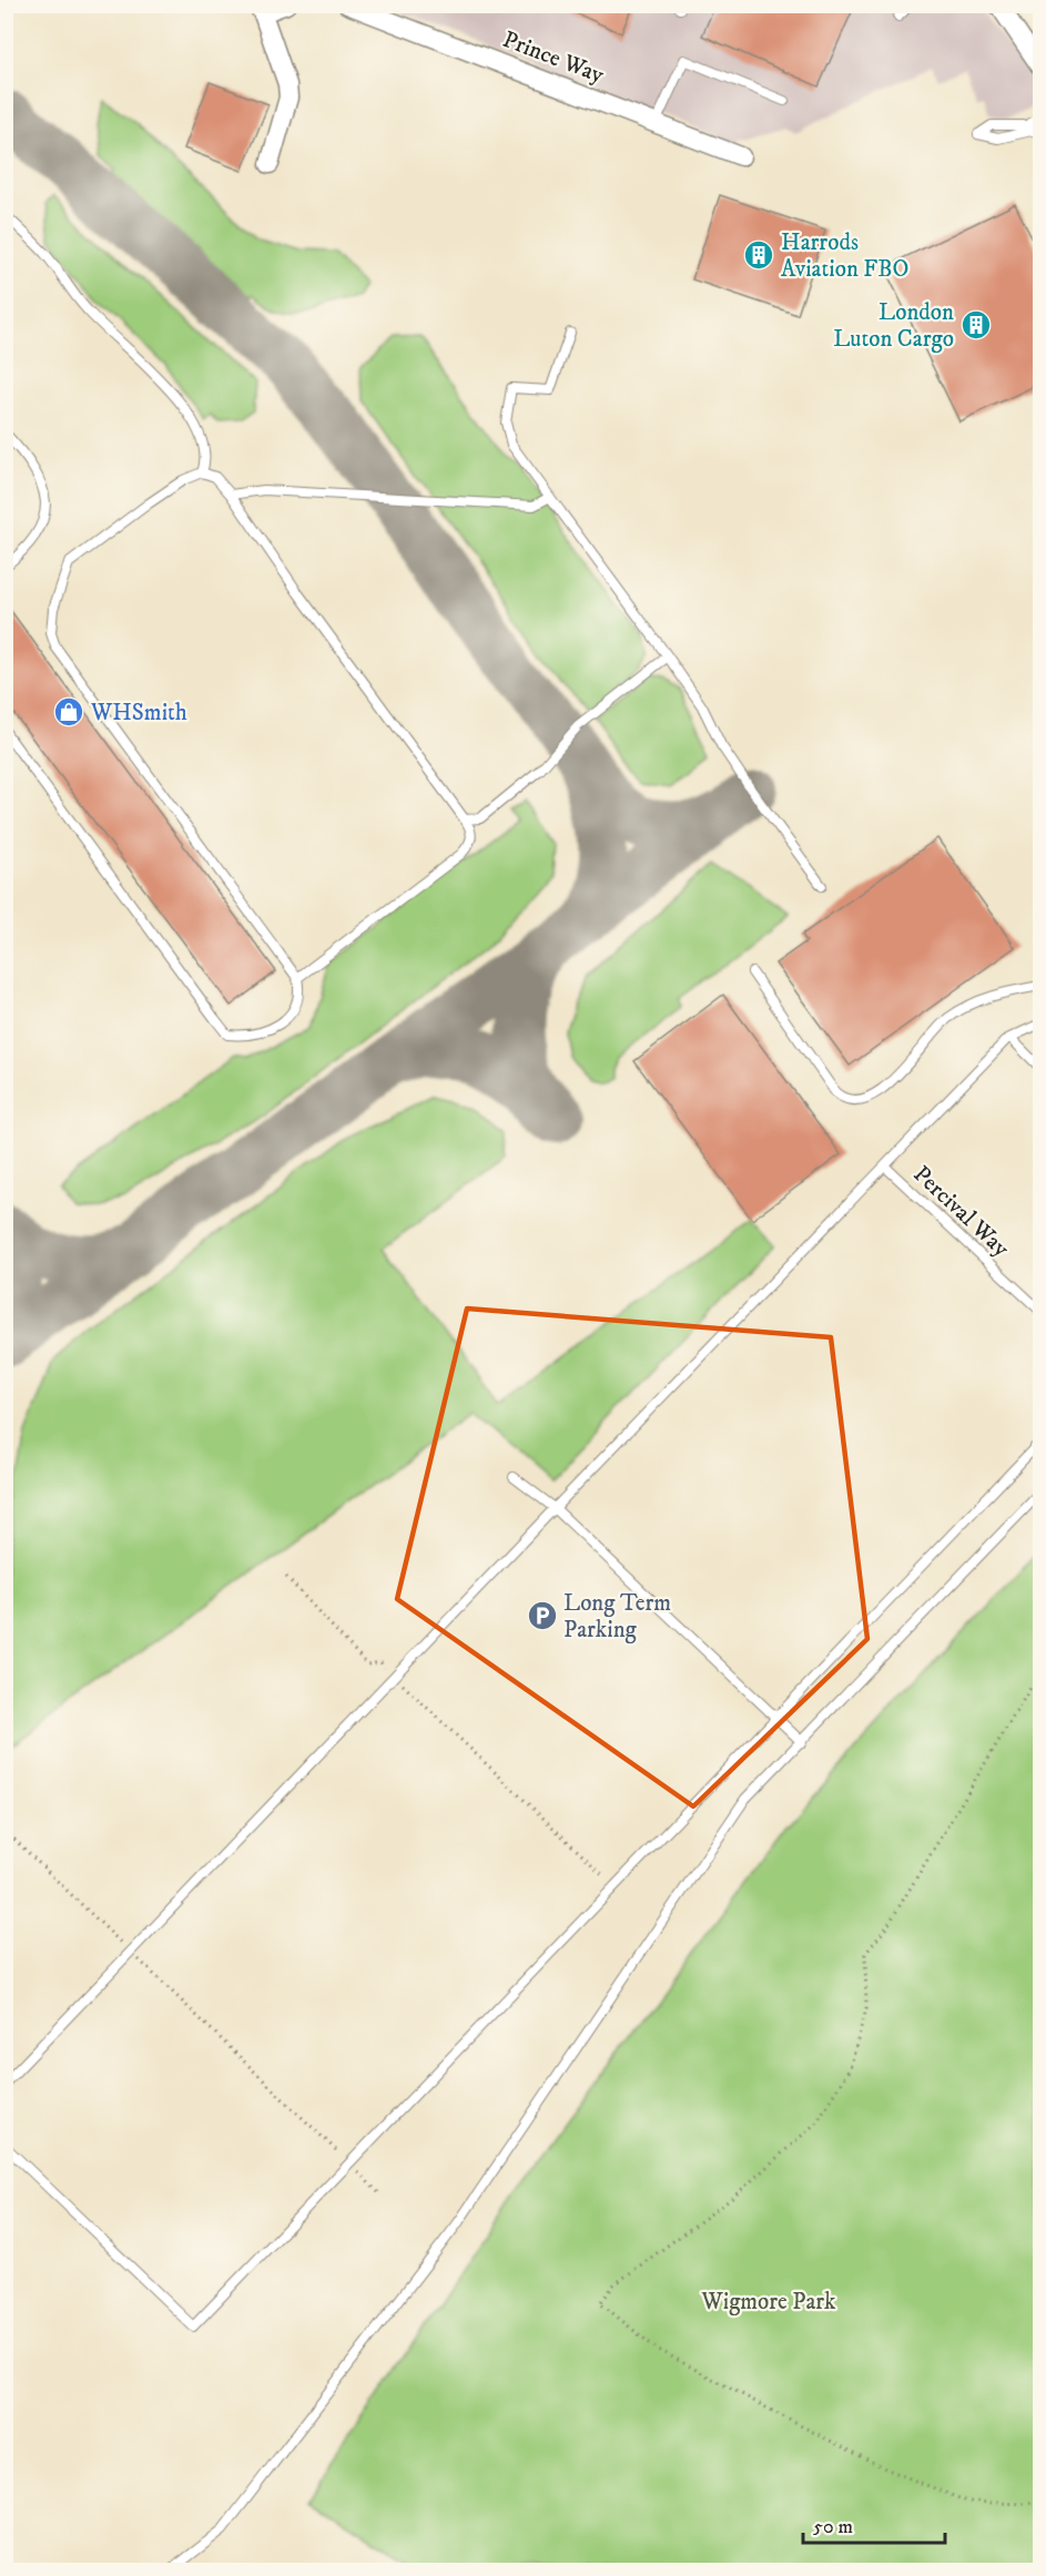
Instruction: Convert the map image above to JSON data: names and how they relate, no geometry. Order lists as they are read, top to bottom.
{
  "streets": {
    "street": ["Prince Way"],
    "lane": ["Percival Way"]
  },
  "parks": ["Wigmore Park"],
  "places": {
    "building": ["Harrods Aviation FBO", "London Luton Cargo"],
    "shop": ["WHSmith"],
    "parking": ["Long Term Parking"]
  },
  "scale_bar": "50 m"
}
